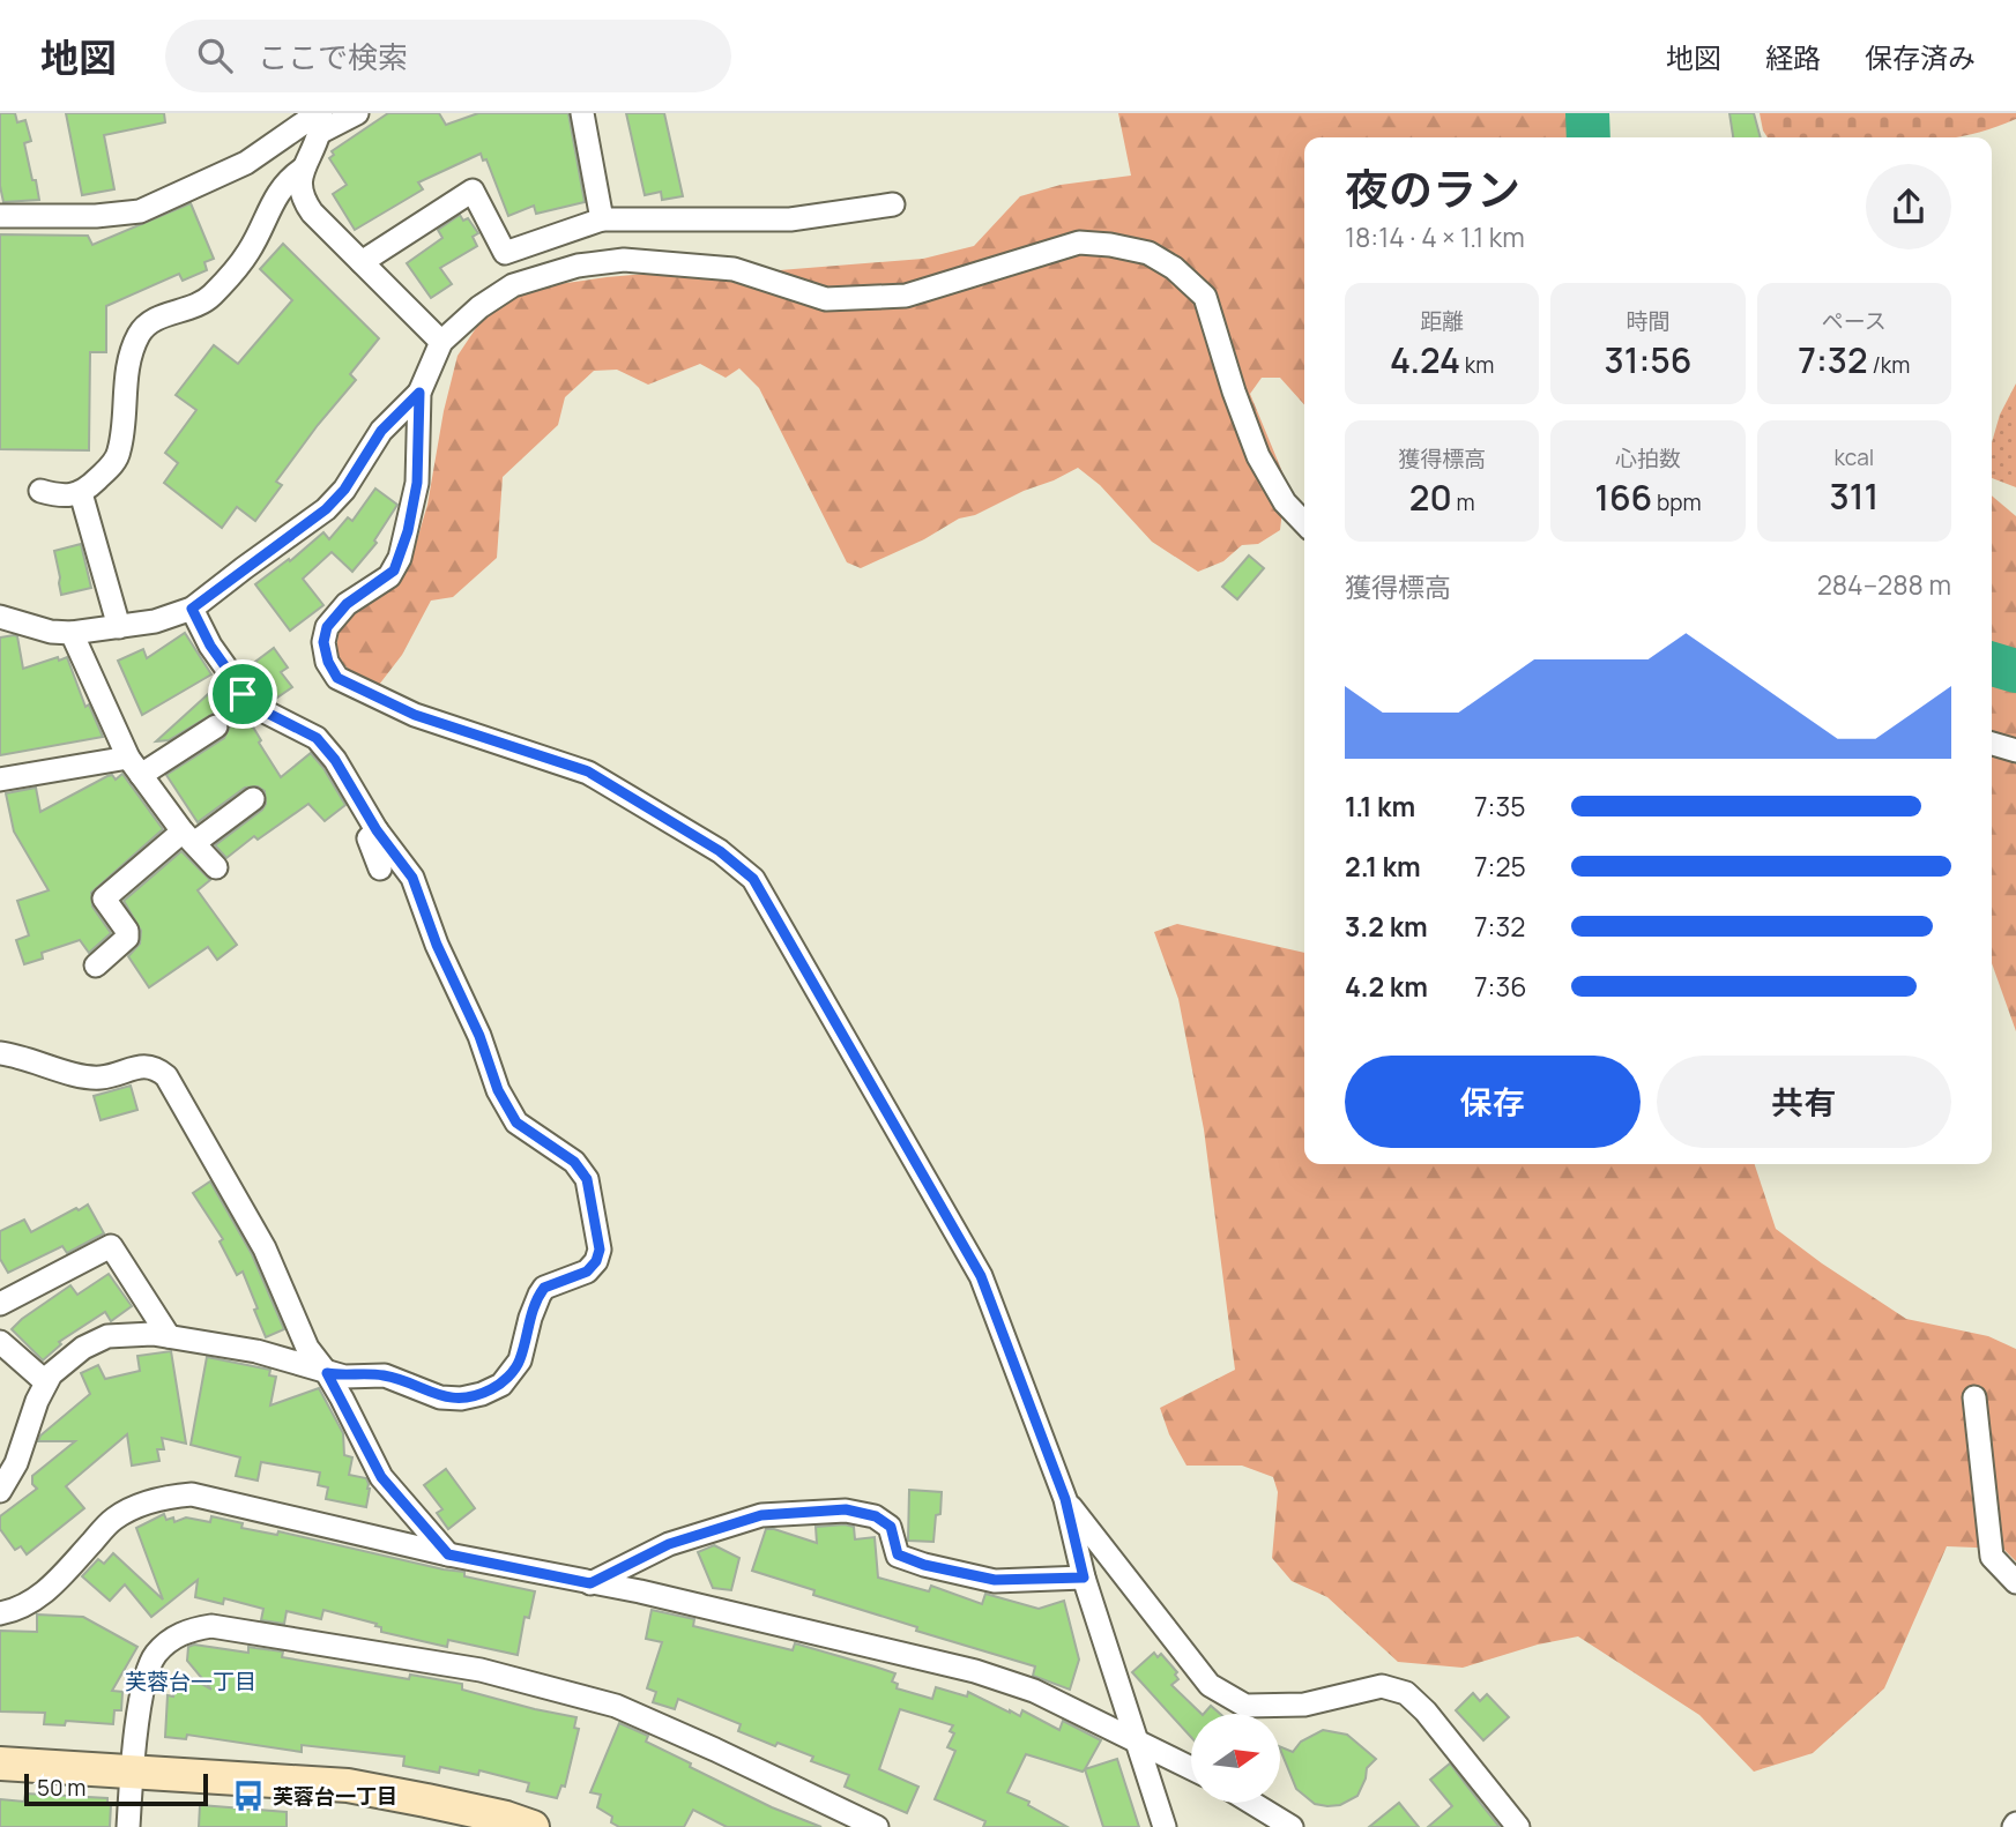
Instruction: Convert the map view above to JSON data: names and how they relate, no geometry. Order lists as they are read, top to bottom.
{
  "districts": ["芙蓉台一丁目"],
  "places": {
    "bus stop": ["芙蓉台一丁目"]
  },
  "scale_bar": "50 m",
  "north": "right",
  "page": {
    "header": "地図",
    "search": "ここで検索",
    "nav": ["地図", "経路", "保存済み"],
    "heading": ["夜のラン", "18:14 · 4 × 1.1 km"],
    "stats": [
      ["距離", "4.24 km"],
      ["時間", "31:56"],
      ["ペース", "7:32 /km"],
      ["獲得標高", "20 m"],
      ["心拍数", "166 bpm"],
      ["kcal", "311"]
    ],
    "chart": ["獲得標高", "284–288 m"],
    "list": [
      {
        "name": "1.1 km",
        "note": "7:35"
      },
      {
        "name": "2.1 km",
        "note": "7:25"
      },
      {
        "name": "3.2 km",
        "note": "7:32"
      },
      {
        "name": "4.2 km",
        "note": "7:36"
      }
    ],
    "buttons": ["保存", "共有"],
    "scale": "50 m"
  }
}
